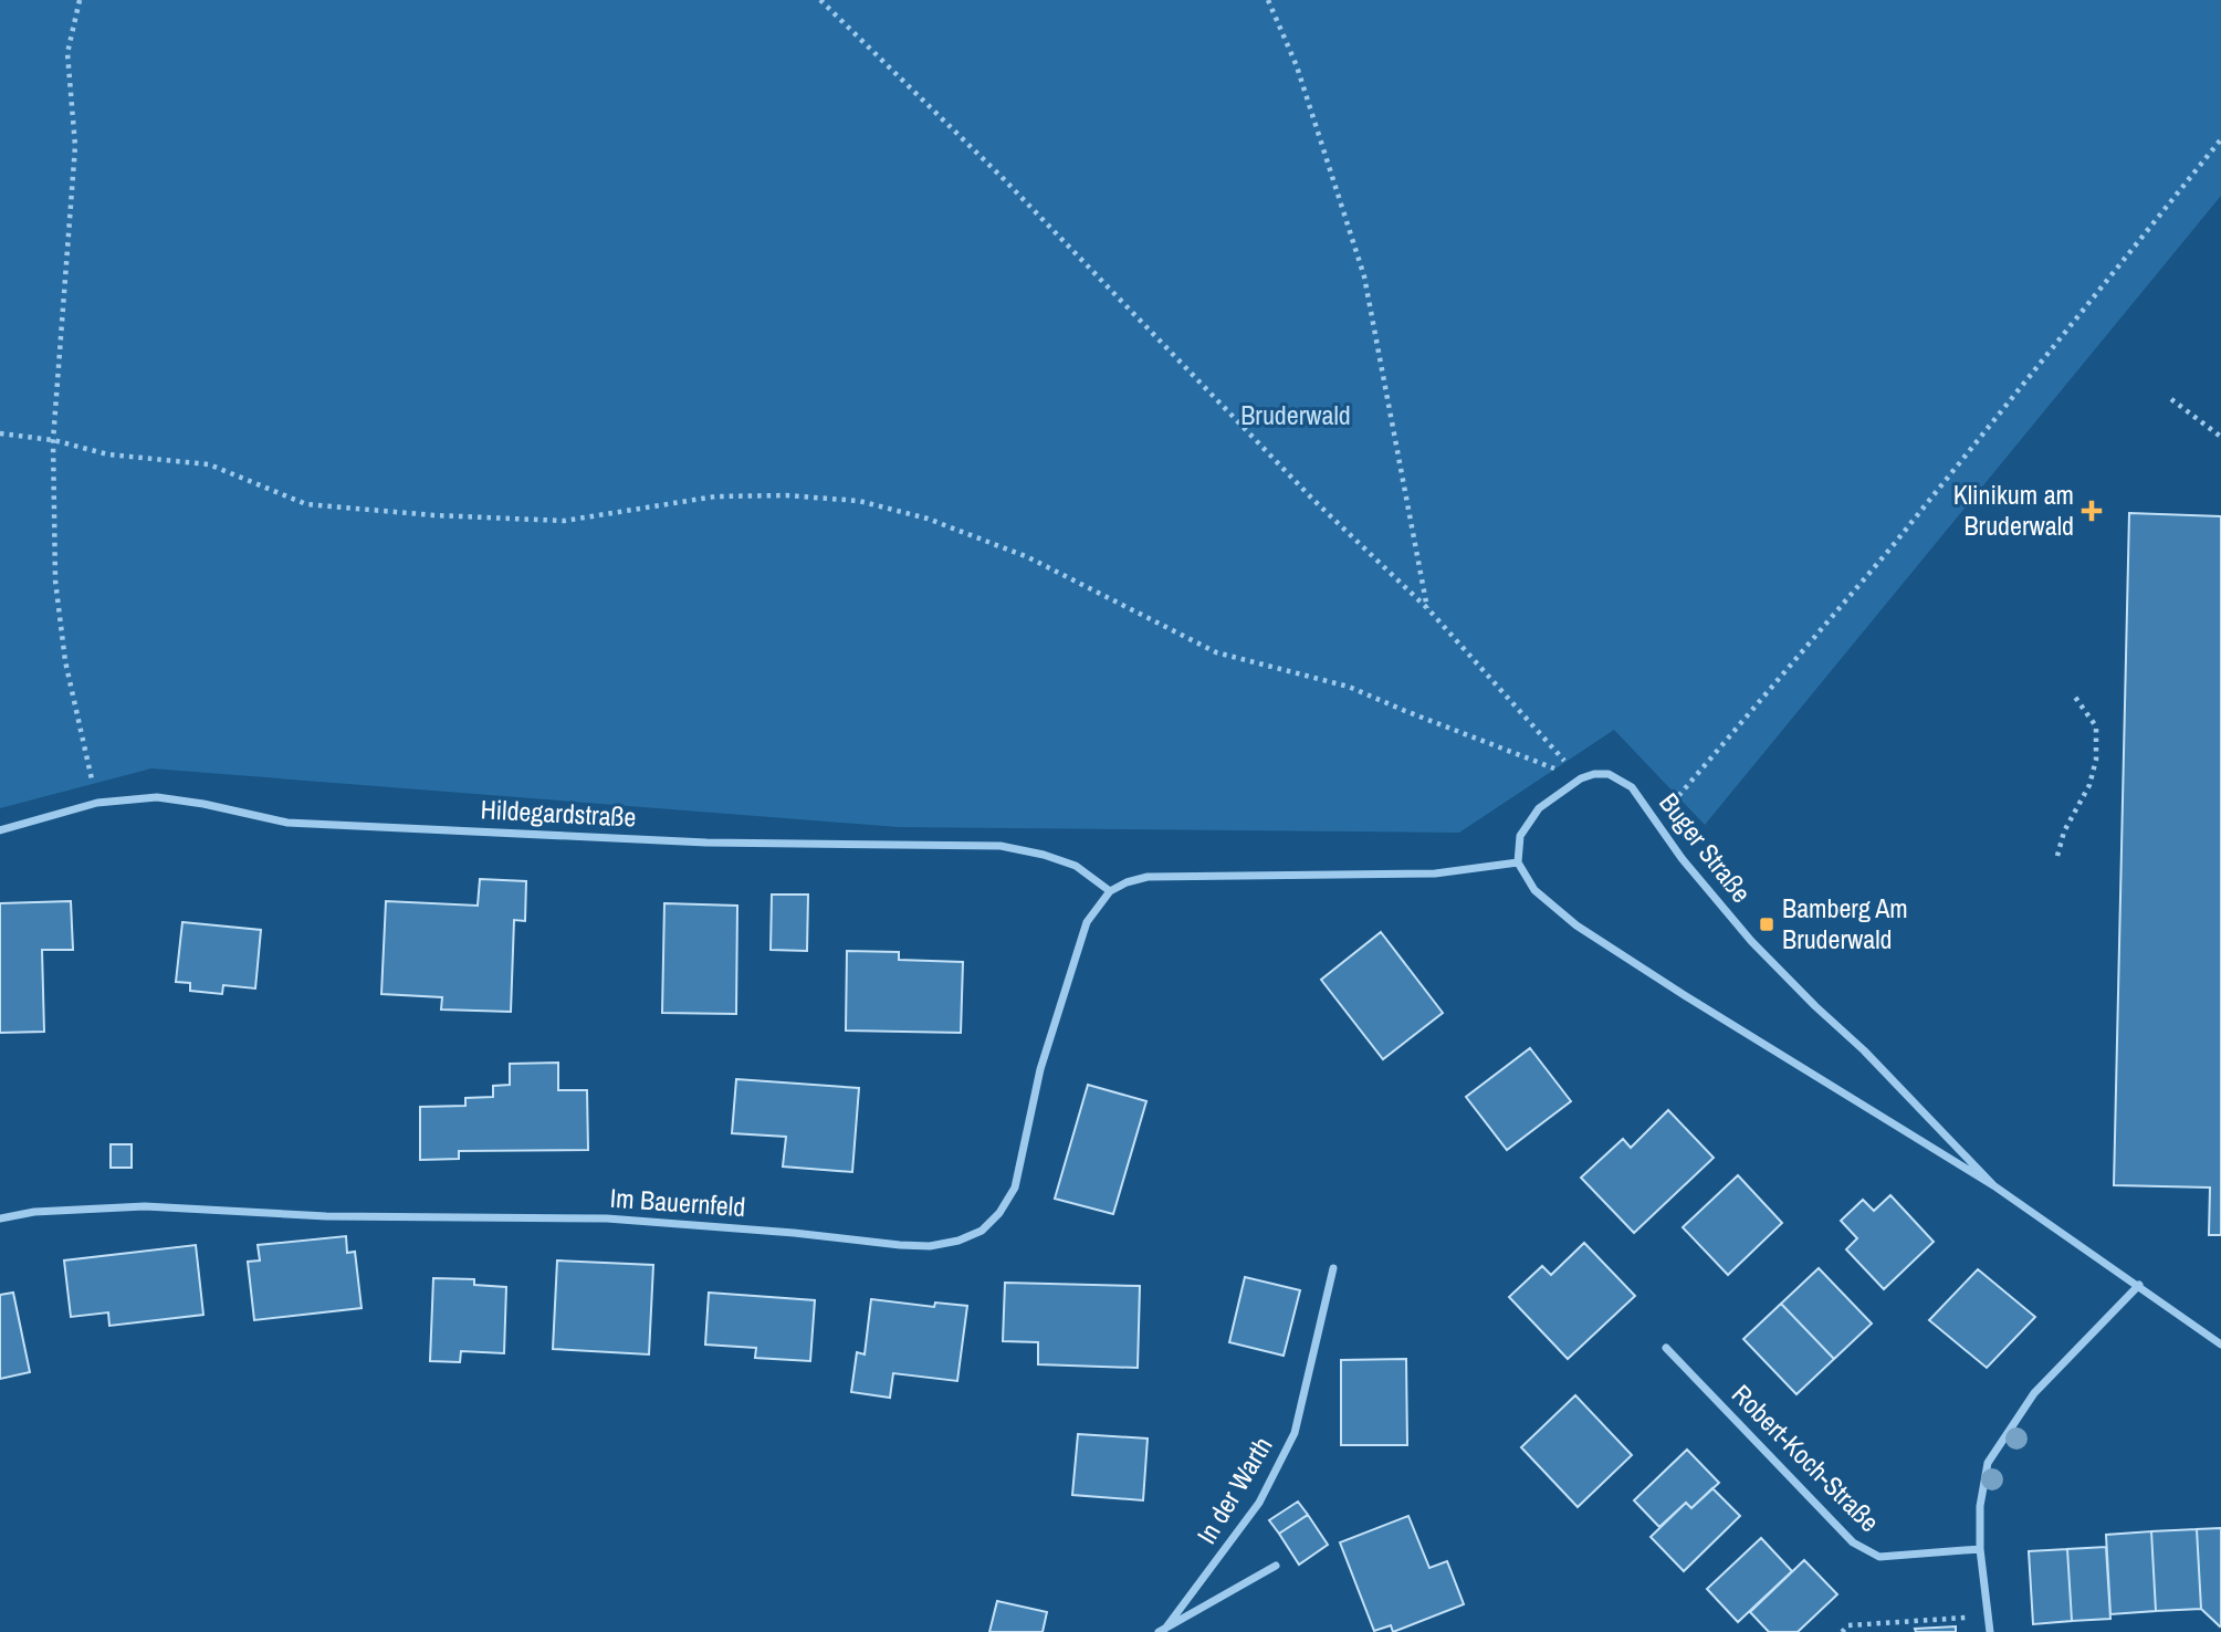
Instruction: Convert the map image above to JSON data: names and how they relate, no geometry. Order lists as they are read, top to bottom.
{
  "streets": {
    "street": [
      "Hildegardstraße",
      "Buger Straße",
      "Im Bauernfeld",
      "Robert-Koch-Straße",
      "In der Warth"
    ]
  },
  "crossings": [
    ["Hildegardstraße", "Im Bauernfeld"]
  ],
  "parks": ["Bruderwald"],
  "places": {
    "health": ["Klinikum am Bruderwald"],
    "transit": ["Bamberg Am Bruderwald"]
  }
}
